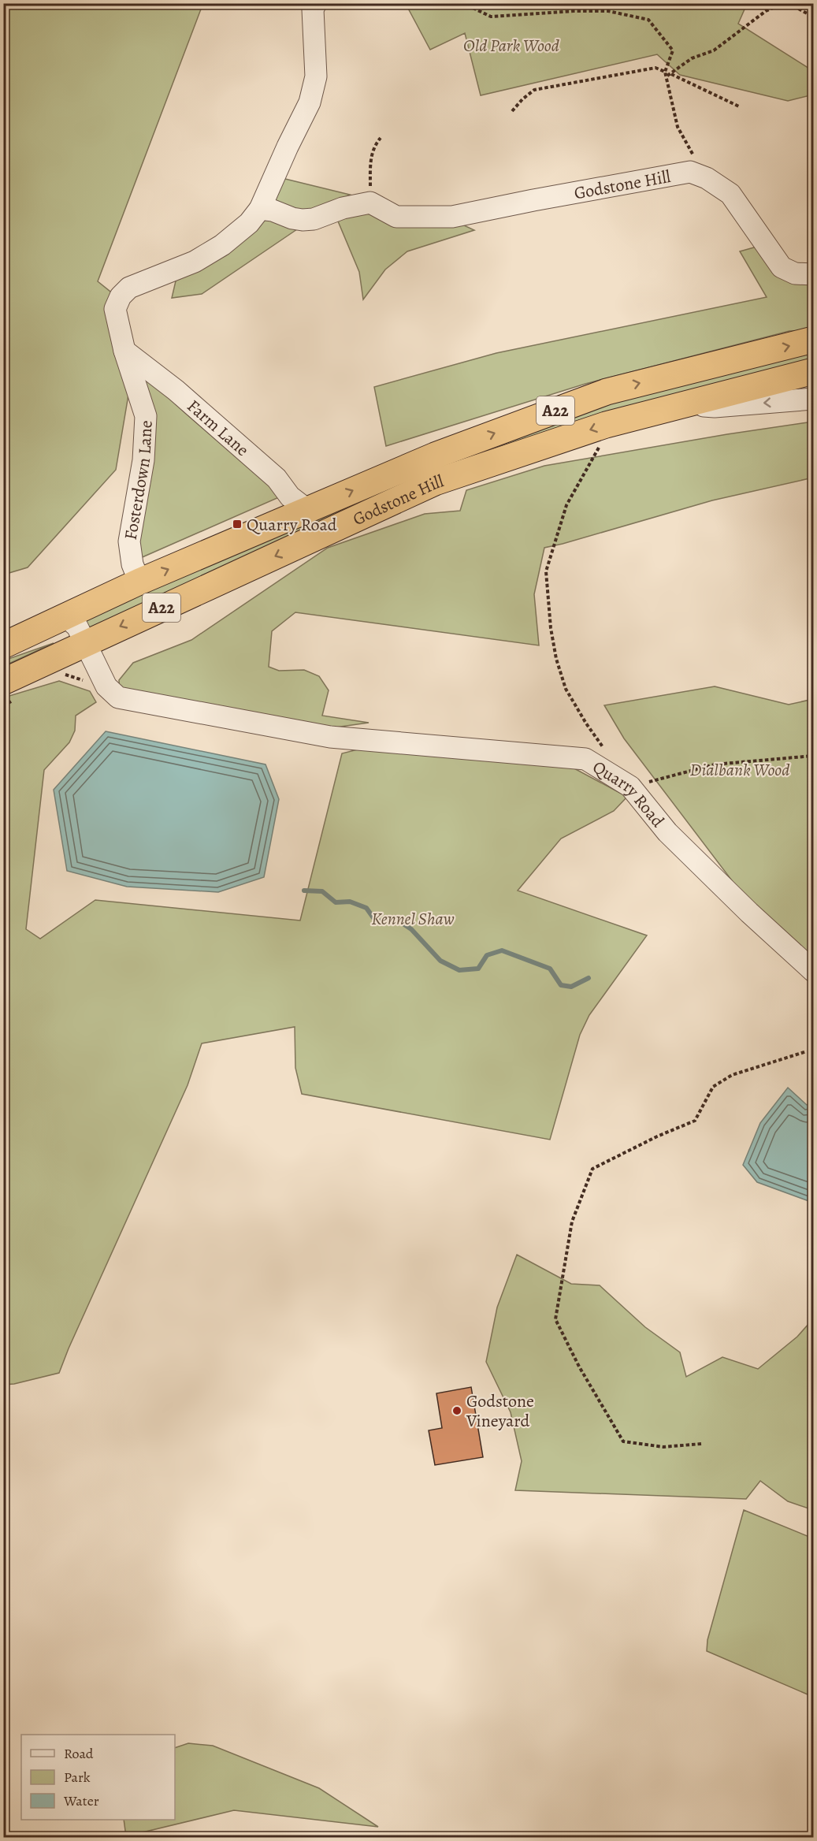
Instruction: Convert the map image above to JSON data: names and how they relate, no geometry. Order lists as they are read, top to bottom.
{
  "streets": {
    "highway": ["Godstone Hill", "A22"],
    "street": ["Farm Lane", "Fosterdown Lane", "Quarry Road"]
  },
  "crossings": [
    ["Godstone Hill", "Farm Lane"],
    ["Godstone Hill", "Fosterdown Lane"],
    ["Farm Lane", "Fosterdown Lane"]
  ],
  "parks": ["Old Park Wood", "Dialbank Wood", "Kennel Shaw"],
  "places": {
    "transit": ["Quarry Road"],
    "other": ["Godstone Vineyard"]
  },
  "legend": ["Road", "Park", "Water"]
}
